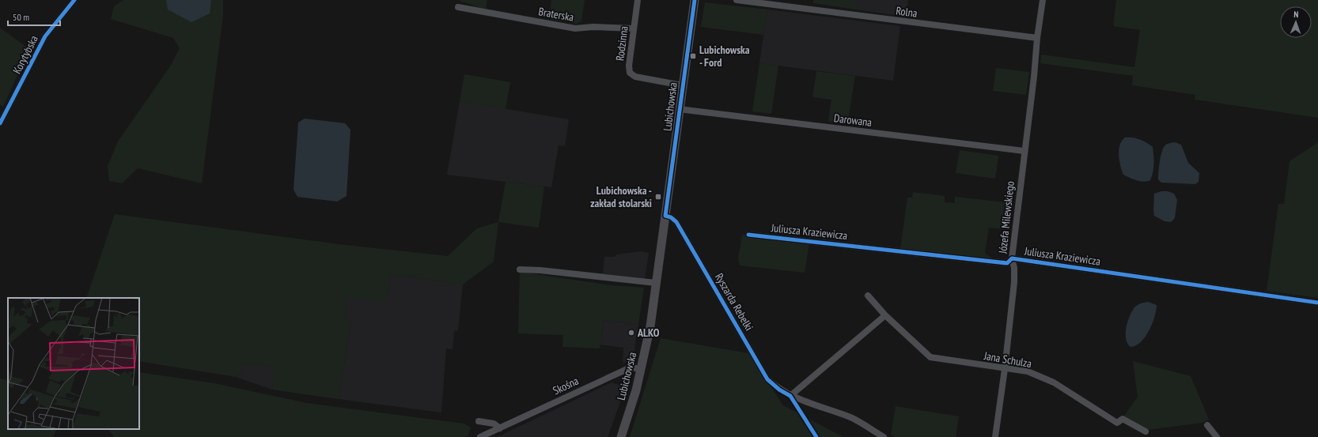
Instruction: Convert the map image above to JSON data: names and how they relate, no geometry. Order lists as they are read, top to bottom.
{
  "streets": {
    "street": [
      "Rolna",
      "Braterska",
      "Rodzinna",
      "Korytybska",
      "Lubichowska",
      "Darowana",
      "Józefa Milewskiego",
      "Juliusza Kraziewicza",
      "Ryszarda Rebelki",
      "Jana Schulza",
      "Skośna"
    ]
  },
  "crossings": [
    ["Rolna", "Józefa Milewskiego"],
    ["Braterska", "Rodzinna"],
    ["Rodzinna", "Lubichowska"],
    ["Lubichowska", "Darowana"],
    ["Lubichowska", "Ryszarda Rebelki"],
    ["Lubichowska", "Skośna"],
    ["Darowana", "Józefa Milewskiego"],
    ["Józefa Milewskiego", "Juliusza Kraziewicza"],
    ["Józefa Milewskiego", "Jana Schulza"]
  ],
  "places": {
    "transit": ["Lubichowska - Ford", "Lubichowska - zakład stolarski"],
    "other": ["ALKO"]
  },
  "scale_bar": "50 m",
  "north": "top"
}
